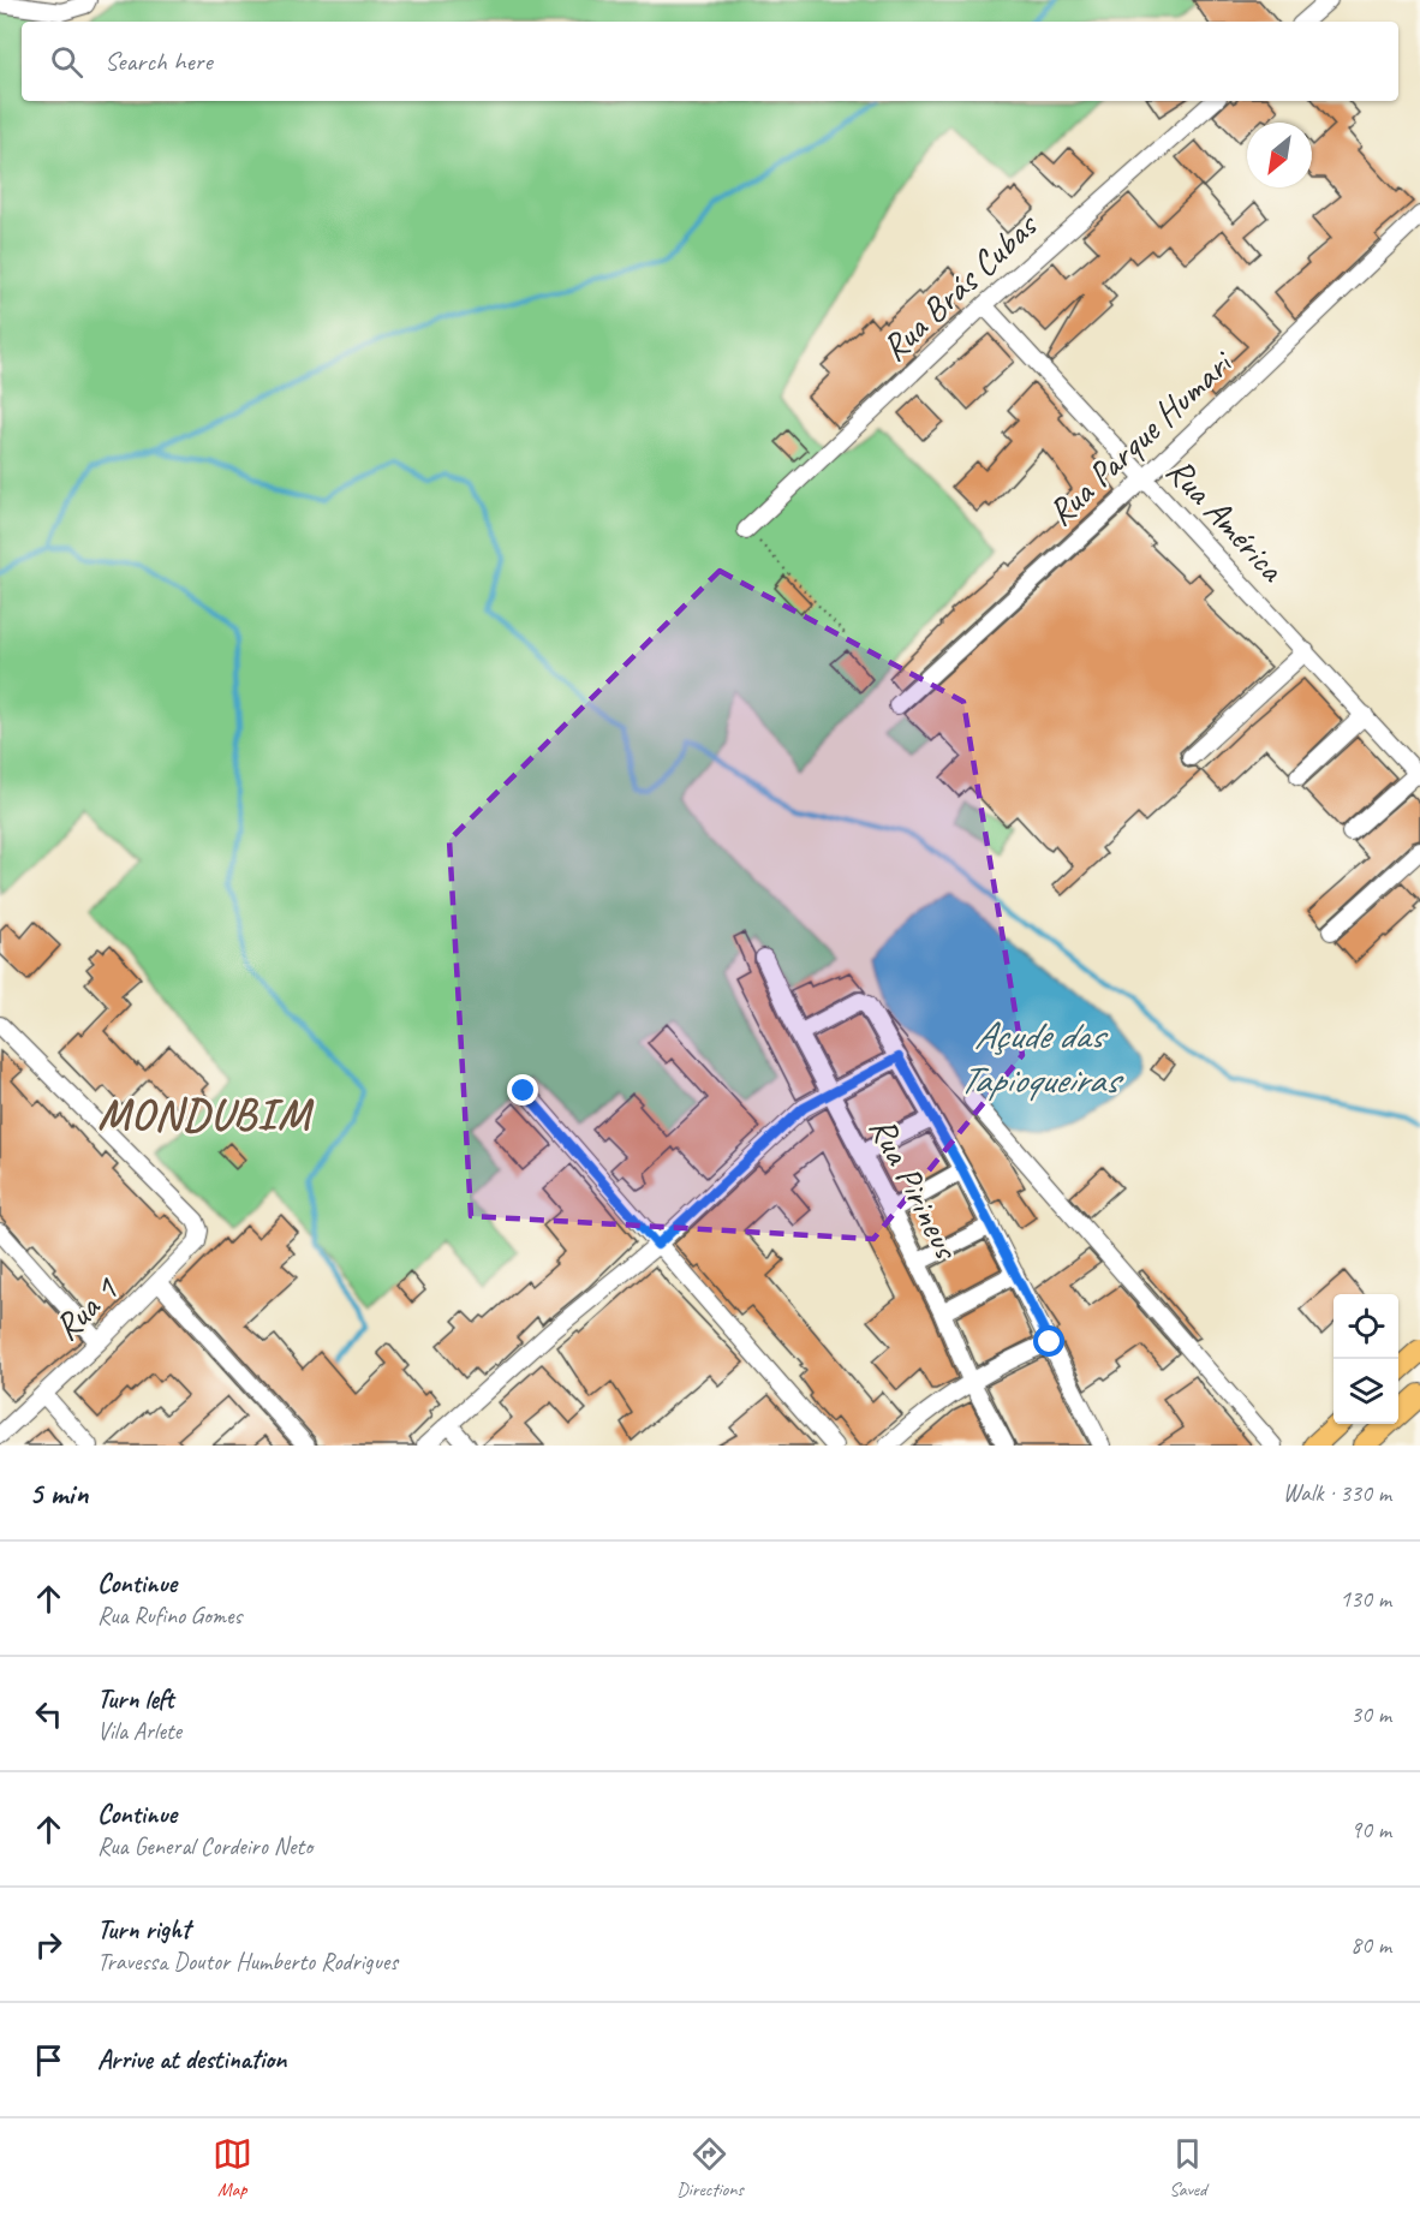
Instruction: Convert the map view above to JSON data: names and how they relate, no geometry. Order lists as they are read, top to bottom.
{
  "streets": {
    "street": [
      "Rua Brás Cubas",
      "Rua Parque Humari",
      "Rua América",
      "Rua Pirineus",
      "Rua 1"
    ]
  },
  "crossings": [
    ["Rua Brás Cubas", "Rua América"],
    ["Rua Parque Humari", "Rua América"]
  ],
  "districts": ["MONDUBIM"],
  "water": ["Açude das Tapioqueiras"],
  "north": "bottom left",
  "page": {
    "search": "Search here",
    "heading": ["5 min", "Walk · 330 m"],
    "list": [
      ["Continue", "Rua Rufino Gomes", "130 m"],
      ["Turn left", "Vila Arlete", "30 m"],
      ["Continue", "Rua General Cordeiro Neto", "90 m"],
      ["Turn right", "Travessa Doutor Humberto Rodrigues", "80 m"],
      "Arrive at destination"
    ],
    "nav": ["Map", "Directions", "Saved"]
  }
}
